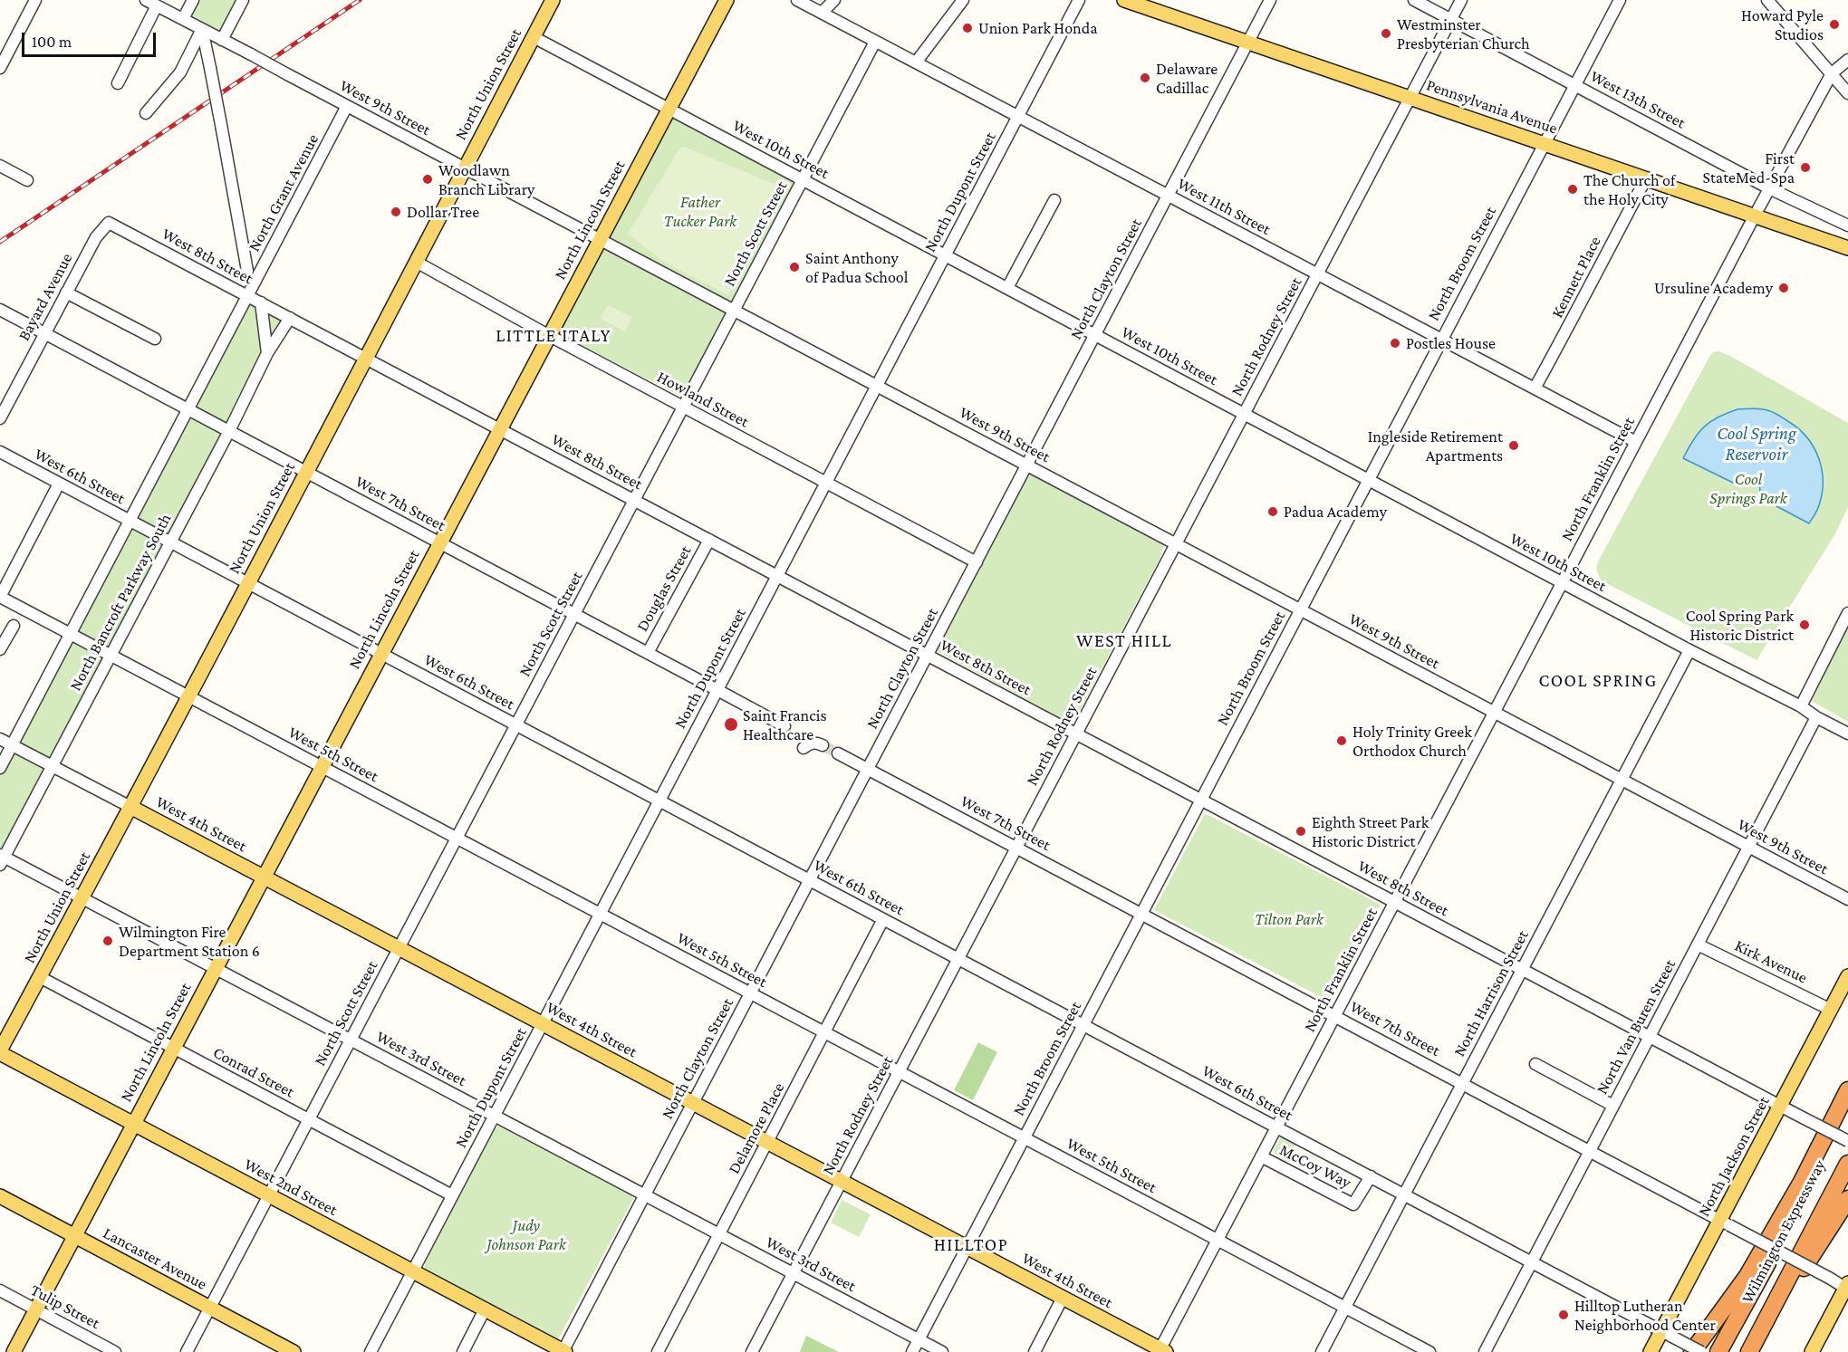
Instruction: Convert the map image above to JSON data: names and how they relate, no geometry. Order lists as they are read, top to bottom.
{
  "streets": {
    "highway": ["Wilmington Expressway"],
    "main road": [
      "North Union Street",
      "Pennsylvania Avenue",
      "North Lincoln Street",
      "West 4th Street",
      "North Jackson Street",
      "West 2nd Street",
      "Lancaster Avenue"
    ],
    "street": [
      "West 13th Street",
      "West 9th Street",
      "West 10th Street",
      "North Dupont Street",
      "North Grant Avenue",
      "West 11th Street",
      "North Scott Street",
      "West 8th Street",
      "North Broom Street",
      "Kennett Place",
      "North Clayton Street",
      "Bayard Avenue",
      "North Rodney Street",
      "Howland Street",
      "West 6th Street",
      "North Franklin Street",
      "West 7th Street",
      "Douglas Street",
      "North Bancroft Parkway South",
      "West 5th Street",
      "Kirk Avenue",
      "North Harrison Street",
      "North Van Buren Street",
      "West 3rd Street",
      "Conrad Street",
      "Delamore Place",
      "McCoy Way",
      "Tulip Street"
    ]
  },
  "crossings": [
    ["North Union Street", "West 9th Street"],
    ["North Union Street", "West 10th Street"],
    ["North Union Street", "West 8th Street"],
    ["North Union Street", "Howland Street"],
    ["North Union Street", "West 6th Street"],
    ["North Union Street", "West 7th Street"],
    ["North Union Street", "West 5th Street"],
    ["North Union Street", "West 4th Street"],
    ["North Union Street", "West 3rd Street"],
    ["North Union Street", "Conrad Street"],
    ["North Union Street", "West 2nd Street"],
    ["West 13th Street", "North Broom Street"],
    ["West 13th Street", "North Rodney Street"],
    ["West 13th Street", "North Franklin Street"],
    ["Pennsylvania Avenue", "North Broom Street"],
    ["Pennsylvania Avenue", "Kennett Place"],
    ["Pennsylvania Avenue", "North Clayton Street"],
    ["Pennsylvania Avenue", "North Rodney Street"],
    ["Pennsylvania Avenue", "North Franklin Street"],
    ["West 9th Street", "North Dupont Street"],
    ["West 9th Street", "North Grant Avenue"],
    ["West 9th Street", "North Lincoln Street"],
    ["West 9th Street", "North Scott Street"],
    ["West 9th Street", "North Broom Street"],
    ["West 9th Street", "North Clayton Street"],
    ["West 9th Street", "North Rodney Street"],
    ["West 9th Street", "North Franklin Street"],
    ["West 9th Street", "North Harrison Street"],
    ["West 9th Street", "North Van Buren Street"],
    ["West 10th Street", "North Dupont Street"],
    ["West 10th Street", "North Lincoln Street"],
    ["West 10th Street", "North Scott Street"],
    ["West 10th Street", "North Broom Street"],
    ["West 10th Street", "North Clayton Street"],
    ["West 10th Street", "North Rodney Street"],
    ["West 10th Street", "North Franklin Street"],
    ["West 10th Street", "North Harrison Street"],
    ["West 10th Street", "North Van Buren Street"],
    ["North Dupont Street", "West 11th Street"],
    ["North Dupont Street", "West 8th Street"],
    ["North Dupont Street", "Howland Street"],
    ["North Dupont Street", "West 6th Street"],
    ["North Dupont Street", "West 7th Street"],
    ["North Dupont Street", "West 5th Street"],
    ["North Dupont Street", "West 4th Street"],
    ["North Dupont Street", "West 3rd Street"],
    ["North Dupont Street", "Conrad Street"],
    ["North Dupont Street", "West 2nd Street"],
    ["North Grant Avenue", "West 8th Street"],
    ["North Grant Avenue", "North Bancroft Parkway South"],
    ["West 11th Street", "North Scott Street"],
    ["West 11th Street", "North Broom Street"],
    ["West 11th Street", "Kennett Place"],
    ["West 11th Street", "North Clayton Street"],
    ["West 11th Street", "North Rodney Street"],
    ["West 11th Street", "North Franklin Street"],
    ["North Lincoln Street", "West 8th Street"],
    ["North Lincoln Street", "Howland Street"],
    ["North Lincoln Street", "West 6th Street"],
    ["North Lincoln Street", "West 7th Street"],
    ["North Lincoln Street", "West 5th Street"],
    ["North Lincoln Street", "West 4th Street"],
    ["North Lincoln Street", "West 3rd Street"],
    ["North Lincoln Street", "Conrad Street"],
    ["North Lincoln Street", "West 2nd Street"],
    ["North Lincoln Street", "Lancaster Avenue"],
    ["North Lincoln Street", "Tulip Street"],
    ["North Scott Street", "West 8th Street"],
    ["North Scott Street", "Howland Street"],
    ["North Scott Street", "West 6th Street"],
    ["North Scott Street", "West 7th Street"],
    ["North Scott Street", "West 5th Street"],
    ["North Scott Street", "West 4th Street"],
    ["North Scott Street", "West 3rd Street"],
    ["North Scott Street", "Conrad Street"],
    ["North Scott Street", "West 2nd Street"],
    ["North Scott Street", "Lancaster Avenue"],
    ["West 8th Street", "North Broom Street"],
    ["West 8th Street", "North Clayton Street"],
    ["West 8th Street", "Bayard Avenue"],
    ["West 8th Street", "North Rodney Street"],
    ["West 8th Street", "North Franklin Street"],
    ["West 8th Street", "Douglas Street"],
    ["West 8th Street", "North Bancroft Parkway South"],
    ["West 8th Street", "North Harrison Street"],
    ["West 8th Street", "North Van Buren Street"],
    ["West 8th Street", "North Jackson Street"],
    ["North Broom Street", "West 6th Street"],
    ["North Broom Street", "West 7th Street"],
    ["North Broom Street", "West 5th Street"],
    ["North Broom Street", "West 4th Street"],
    ["North Broom Street", "West 3rd Street"],
    ["North Clayton Street", "Howland Street"],
    ["North Clayton Street", "West 6th Street"],
    ["North Clayton Street", "West 7th Street"],
    ["North Clayton Street", "West 5th Street"],
    ["North Clayton Street", "West 4th Street"],
    ["North Clayton Street", "West 3rd Street"],
    ["North Clayton Street", "West 2nd Street"],
    ["Bayard Avenue", "West 7th Street"],
    ["North Rodney Street", "West 6th Street"],
    ["North Rodney Street", "West 7th Street"],
    ["North Rodney Street", "West 5th Street"],
    ["North Rodney Street", "West 4th Street"],
    ["North Rodney Street", "West 3rd Street"],
    ["West 6th Street", "North Franklin Street"],
    ["West 6th Street", "North Bancroft Parkway South"],
    ["West 6th Street", "North Harrison Street"],
    ["West 6th Street", "North Van Buren Street"],
    ["West 6th Street", "Delamore Place"],
    ["West 6th Street", "North Jackson Street"],
    ["West 6th Street", "McCoy Way"],
    ["North Franklin Street", "West 7th Street"],
    ["North Franklin Street", "West 5th Street"],
    ["North Franklin Street", "West 4th Street"],
    ["North Franklin Street", "McCoy Way"],
    ["West 7th Street", "Douglas Street"],
    ["West 7th Street", "North Bancroft Parkway South"],
    ["West 7th Street", "North Harrison Street"],
    ["West 7th Street", "North Van Buren Street"],
    ["West 7th Street", "North Jackson Street"],
    ["North Bancroft Parkway South", "West 5th Street"],
    ["North Bancroft Parkway South", "West 4th Street"],
    ["North Bancroft Parkway South", "West 3rd Street"],
    ["West 5th Street", "North Harrison Street"],
    ["West 5th Street", "Delamore Place"],
    ["West 4th Street", "Delamore Place"],
    ["Kirk Avenue", "North Van Buren Street"],
    ["Kirk Avenue", "North Jackson Street"],
    ["West 3rd Street", "Delamore Place"]
  ],
  "districts": [
    "LITTLE ITALY",
    "WEST HILL",
    "COOL SPRING",
    "HILLTOP"
  ],
  "water": ["Cool Spring Reservoir"],
  "parks": [
    "Father Tucker Park",
    "Cool Springs Park",
    "Tilton Park",
    "Judy Johnson Park"
  ],
  "places": [
    "Howard Pyle Studios",
    "Union Park Honda",
    "Westminster Presbyterian Church",
    "Delaware Cadillac",
    "First StateMed-Spa",
    "Woodlawn Branch Library",
    "The Church of the Holy City",
    "Dollar Tree",
    "Saint Anthony of Padua School",
    "Ursuline Academy",
    "Postles House",
    "Ingleside Retirement Apartments",
    "Padua Academy",
    "Cool Spring Park Historic District",
    "Saint Francis Healthcare",
    "Holy Trinity Greek Orthodox Church",
    "Eighth Street Park Historic District",
    "Wilmington Fire Department Station 6",
    "Hilltop Lutheran Neighborhood Center"
  ],
  "scale_bar": "100 m"
}
